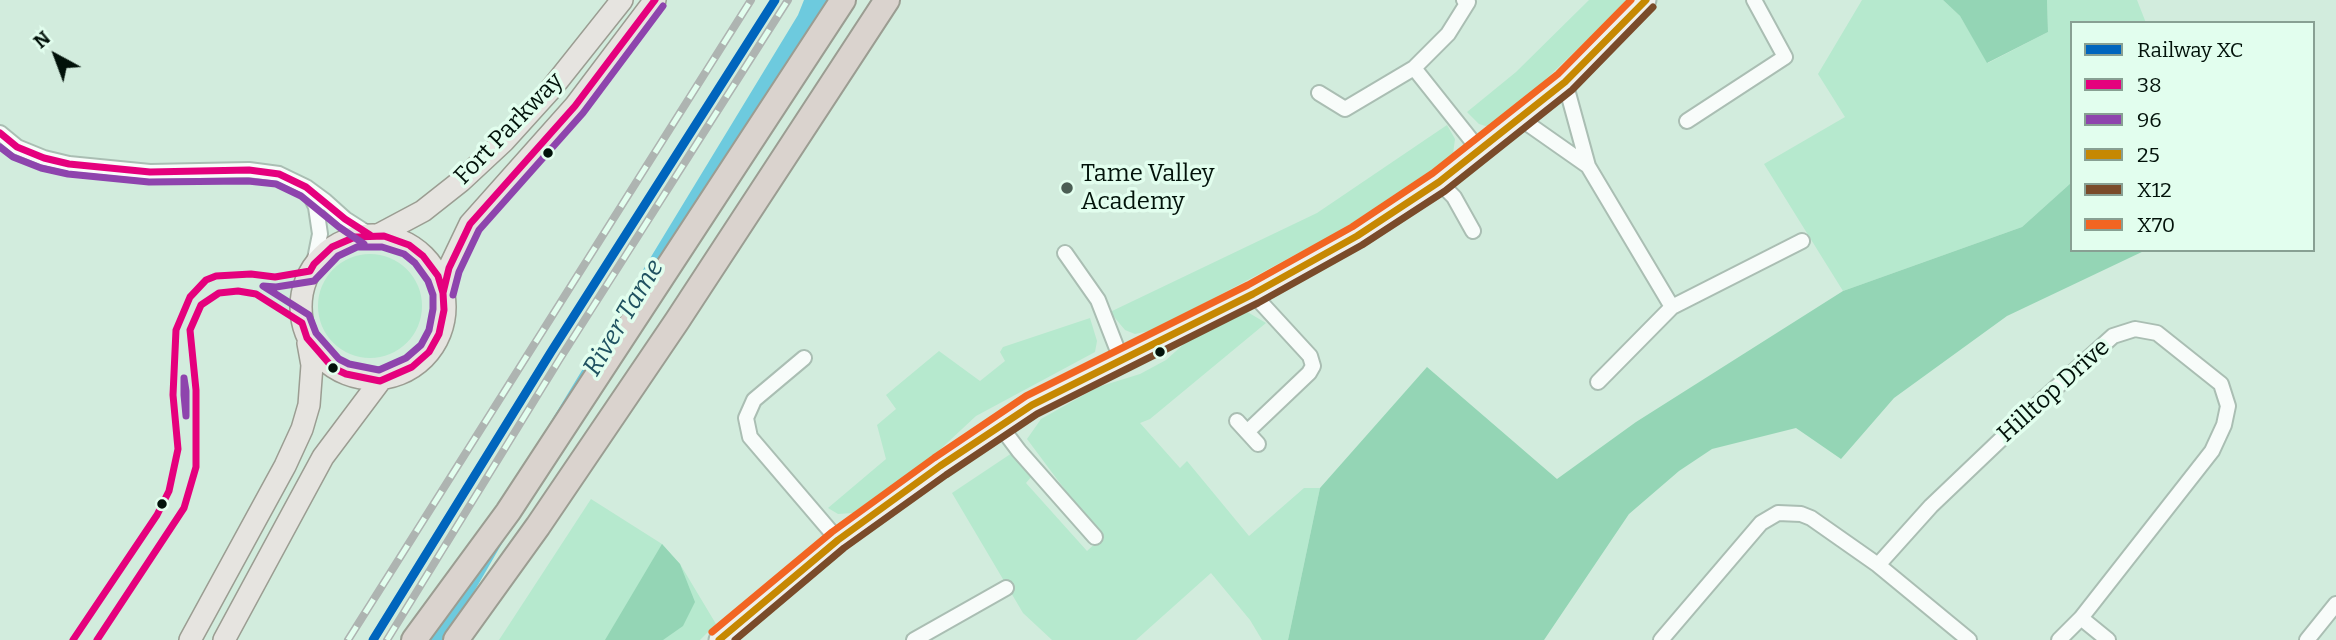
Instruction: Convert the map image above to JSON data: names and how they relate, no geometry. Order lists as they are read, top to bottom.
{
  "streets": {
    "main road": ["Fort Parkway"],
    "street": ["Hilltop Drive"]
  },
  "water": ["River Tame"],
  "places": ["Tame Valley Academy"],
  "lines": [
    "rail line XC",
    "transit line 38",
    "transit line 25",
    "transit line X70",
    "transit line 96",
    "transit line X12"
  ],
  "legend": [
    "Railway XC",
    "38",
    "96",
    "25",
    "X12",
    "X70"
  ],
  "north": "top left"
}
